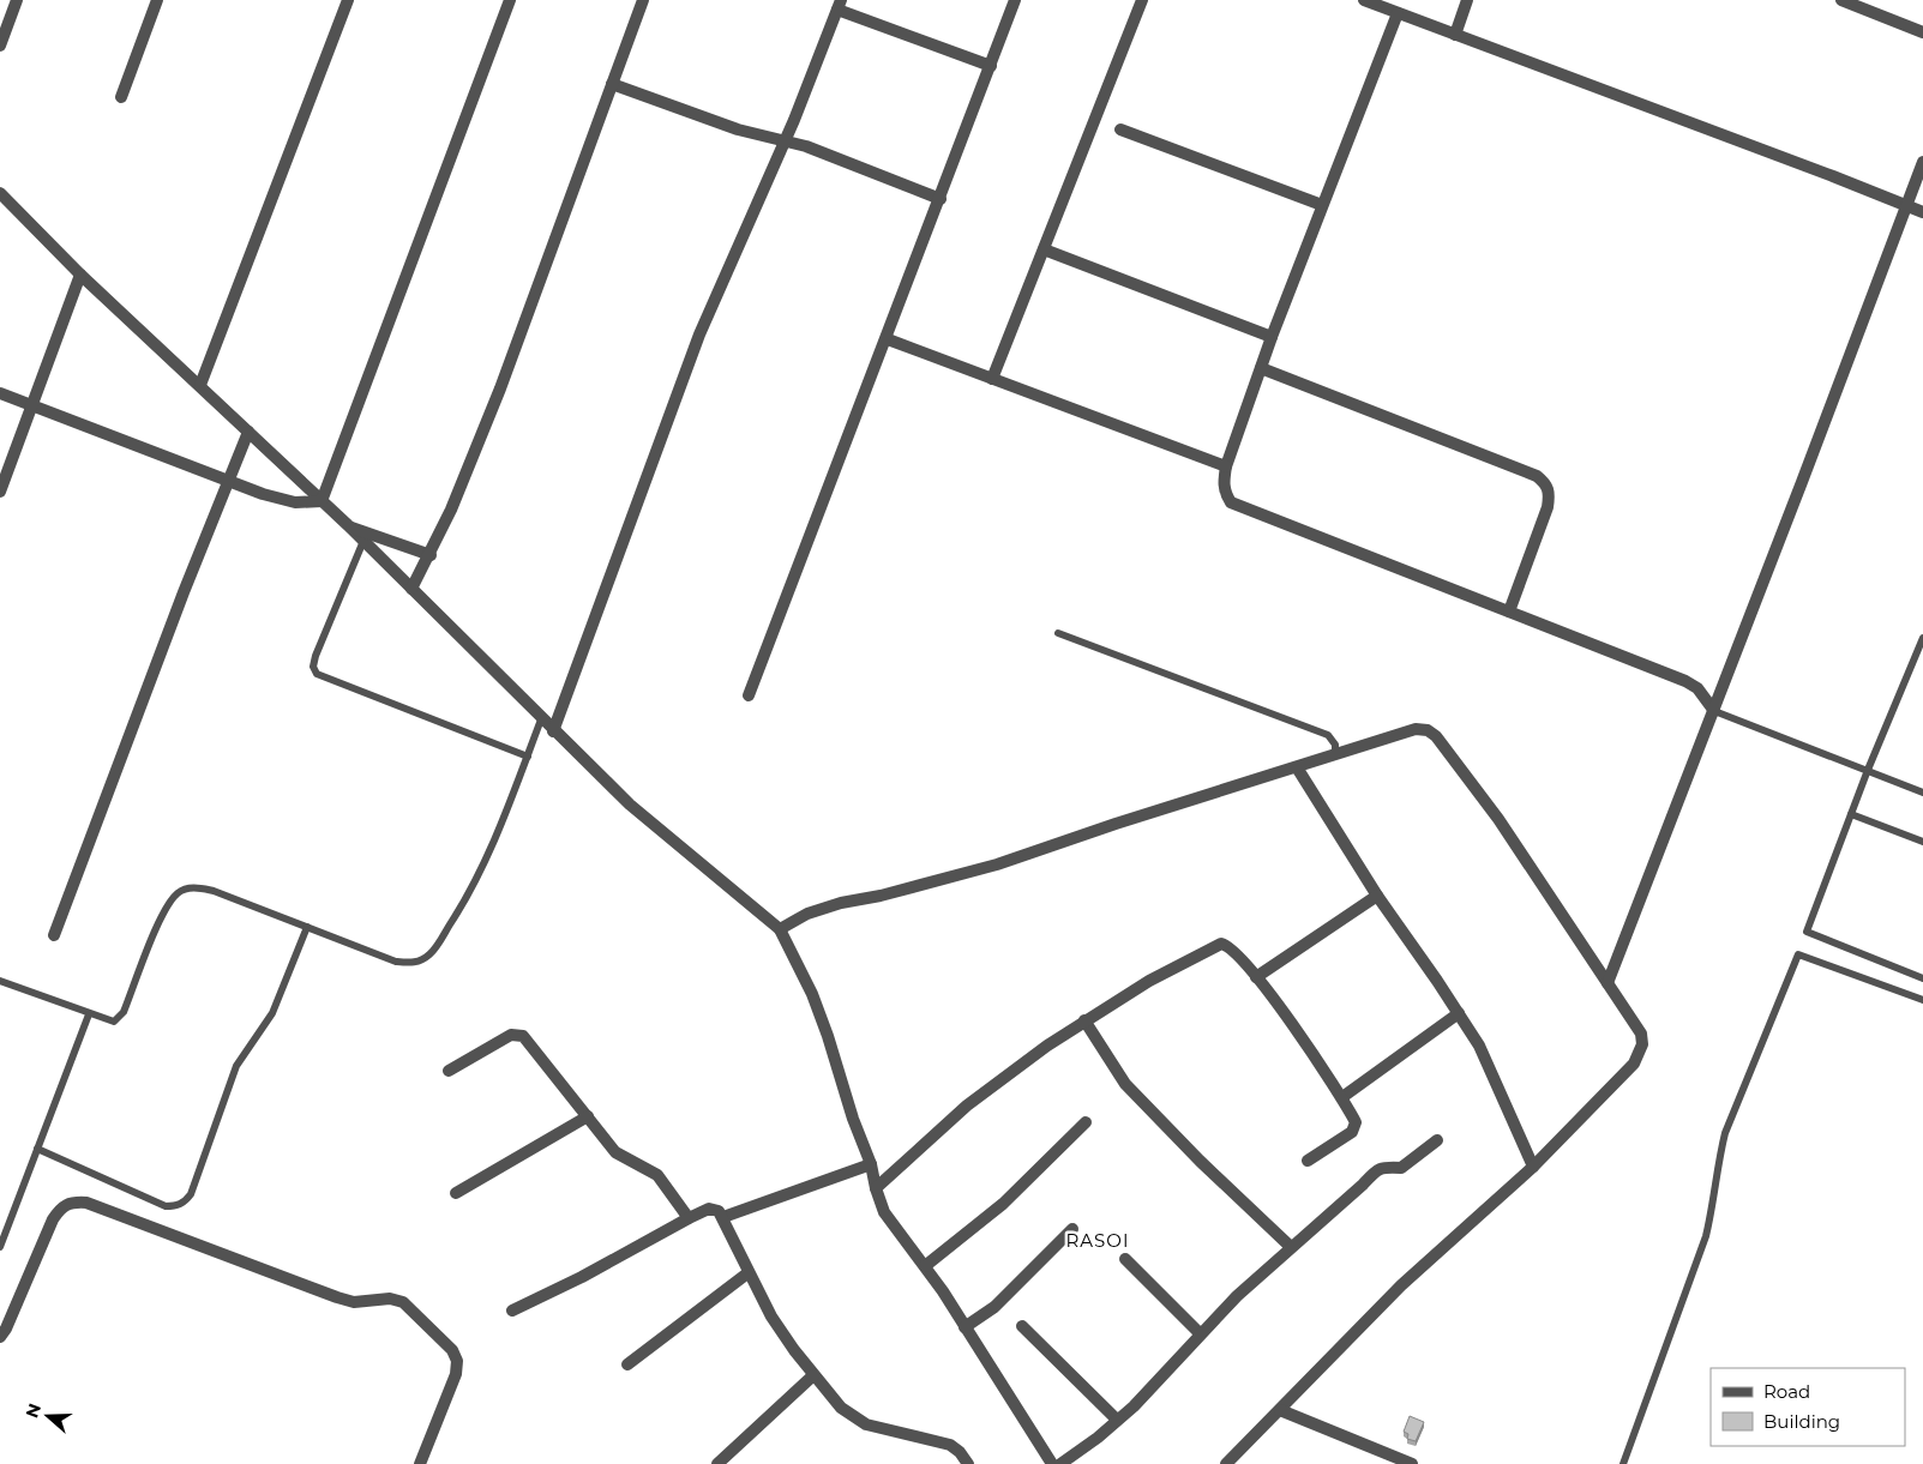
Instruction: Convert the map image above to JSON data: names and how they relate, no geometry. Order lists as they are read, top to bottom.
{
  "districts": ["RASOI"],
  "legend": ["Road", "Building"],
  "north": "left"
}
